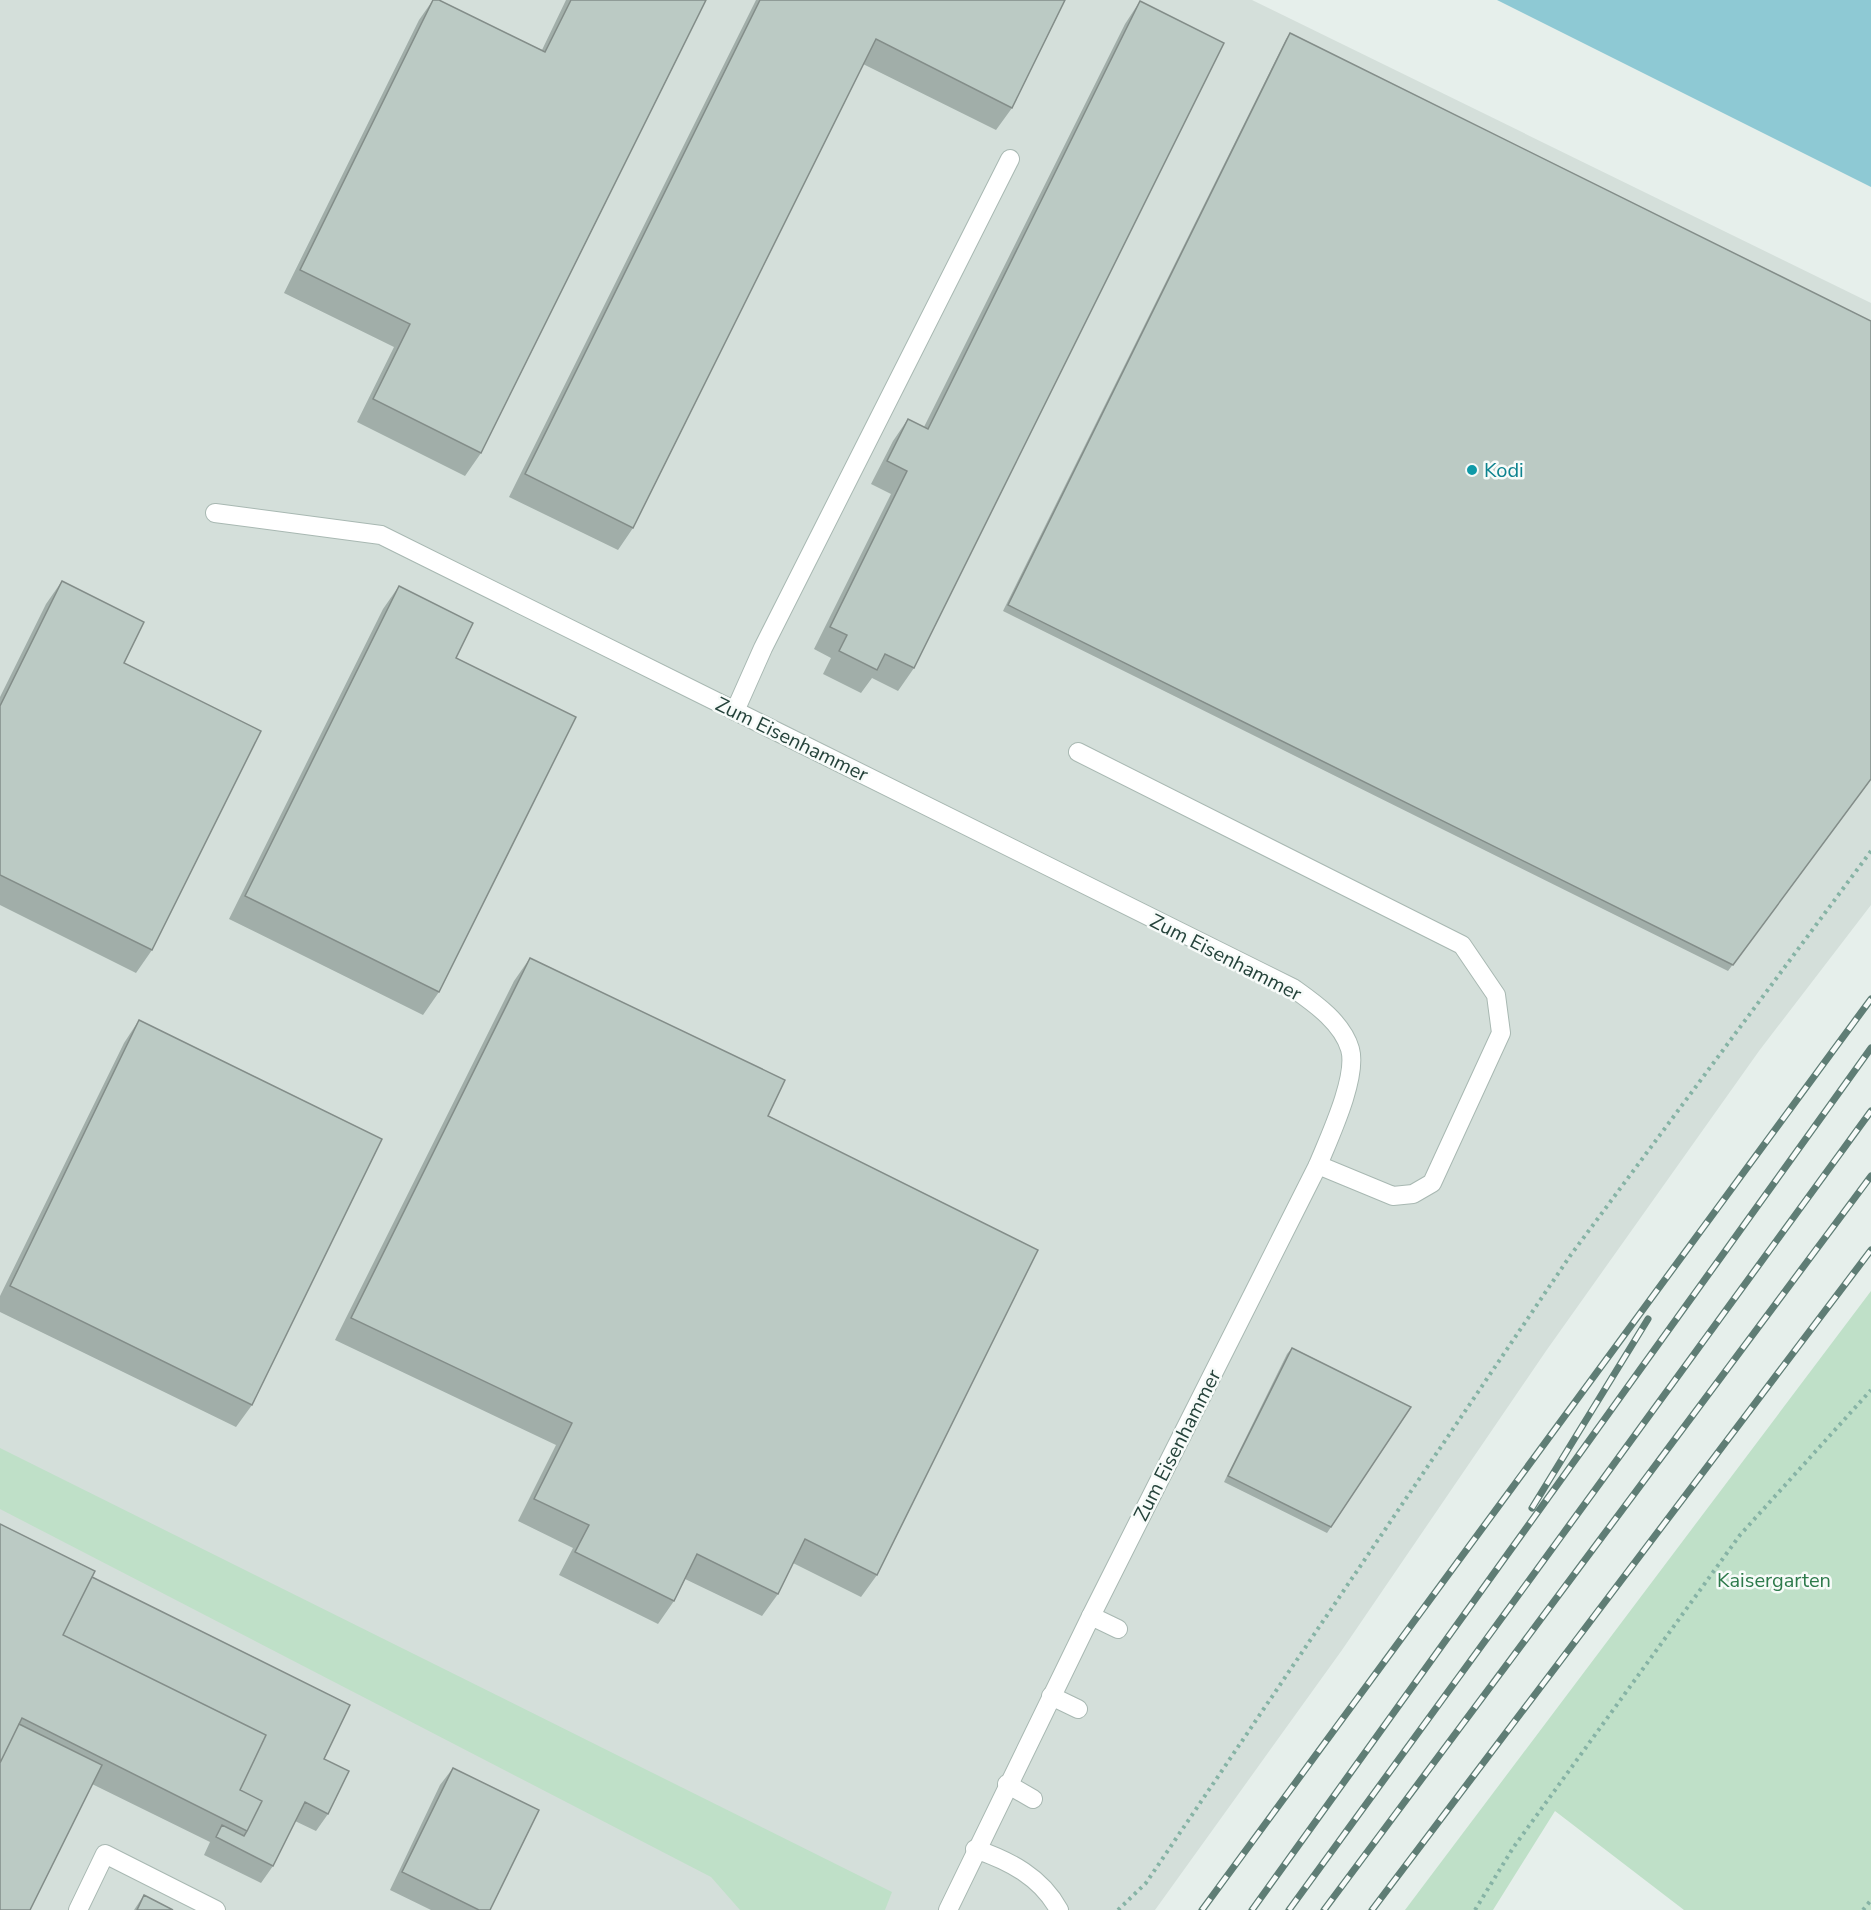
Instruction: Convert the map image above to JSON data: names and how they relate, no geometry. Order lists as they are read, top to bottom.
{
  "streets": {
    "street": ["Zum Eisenhammer"]
  },
  "parks": ["Kaisergarten"],
  "places": ["Kodi"]
}
